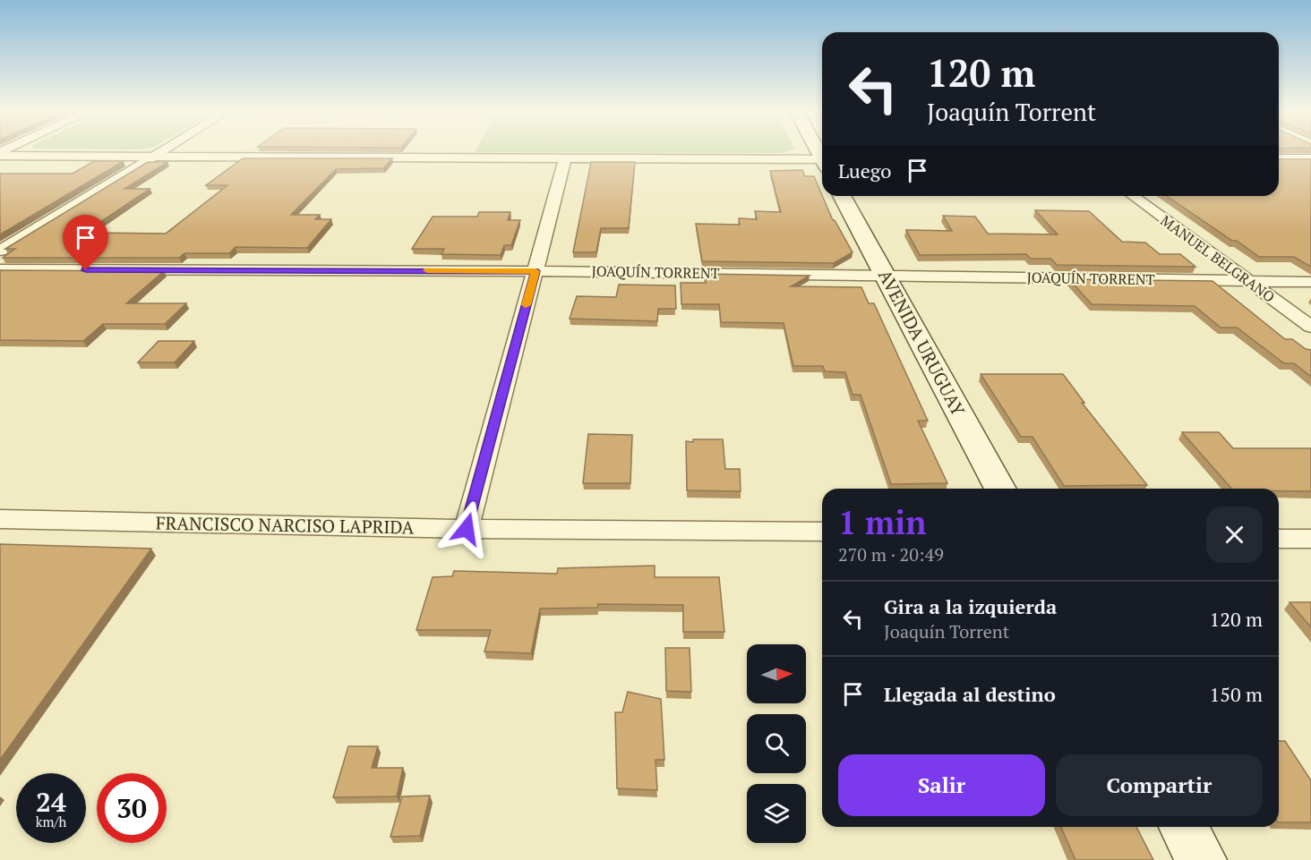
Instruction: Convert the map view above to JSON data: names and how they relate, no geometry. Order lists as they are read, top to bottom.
{
  "streets": {
    "main road": ["AVENIDA URUGUAY"],
    "street": ["MANUEL BELGRANO", "JOAQUÍN TORRENT", "FRANCISCO NARCISO LAPRIDA"]
  },
  "crossings": [
    ["MANUEL BELGRANO", "JOAQUÍN TORRENT"],
    ["JOAQUÍN TORRENT", "AVENIDA URUGUAY"]
  ],
  "north": "right",
  "page": {
    "turn": ["120 m", "Joaquín Torrent"],
    "then": "Luego",
    "heading": ["1 min", "270 m · 20:49"],
    "list": [
      {
        "name": "Gira a la izquierda",
        "note": "Joaquín Torrent",
        "value": "120 m"
      },
      {
        "name": "Llegada al destino",
        "value": "150 m"
      }
    ],
    "buttons": ["Salir", "Compartir"],
    "speed": "24 km/h",
    "limit": "30"
  }
}
